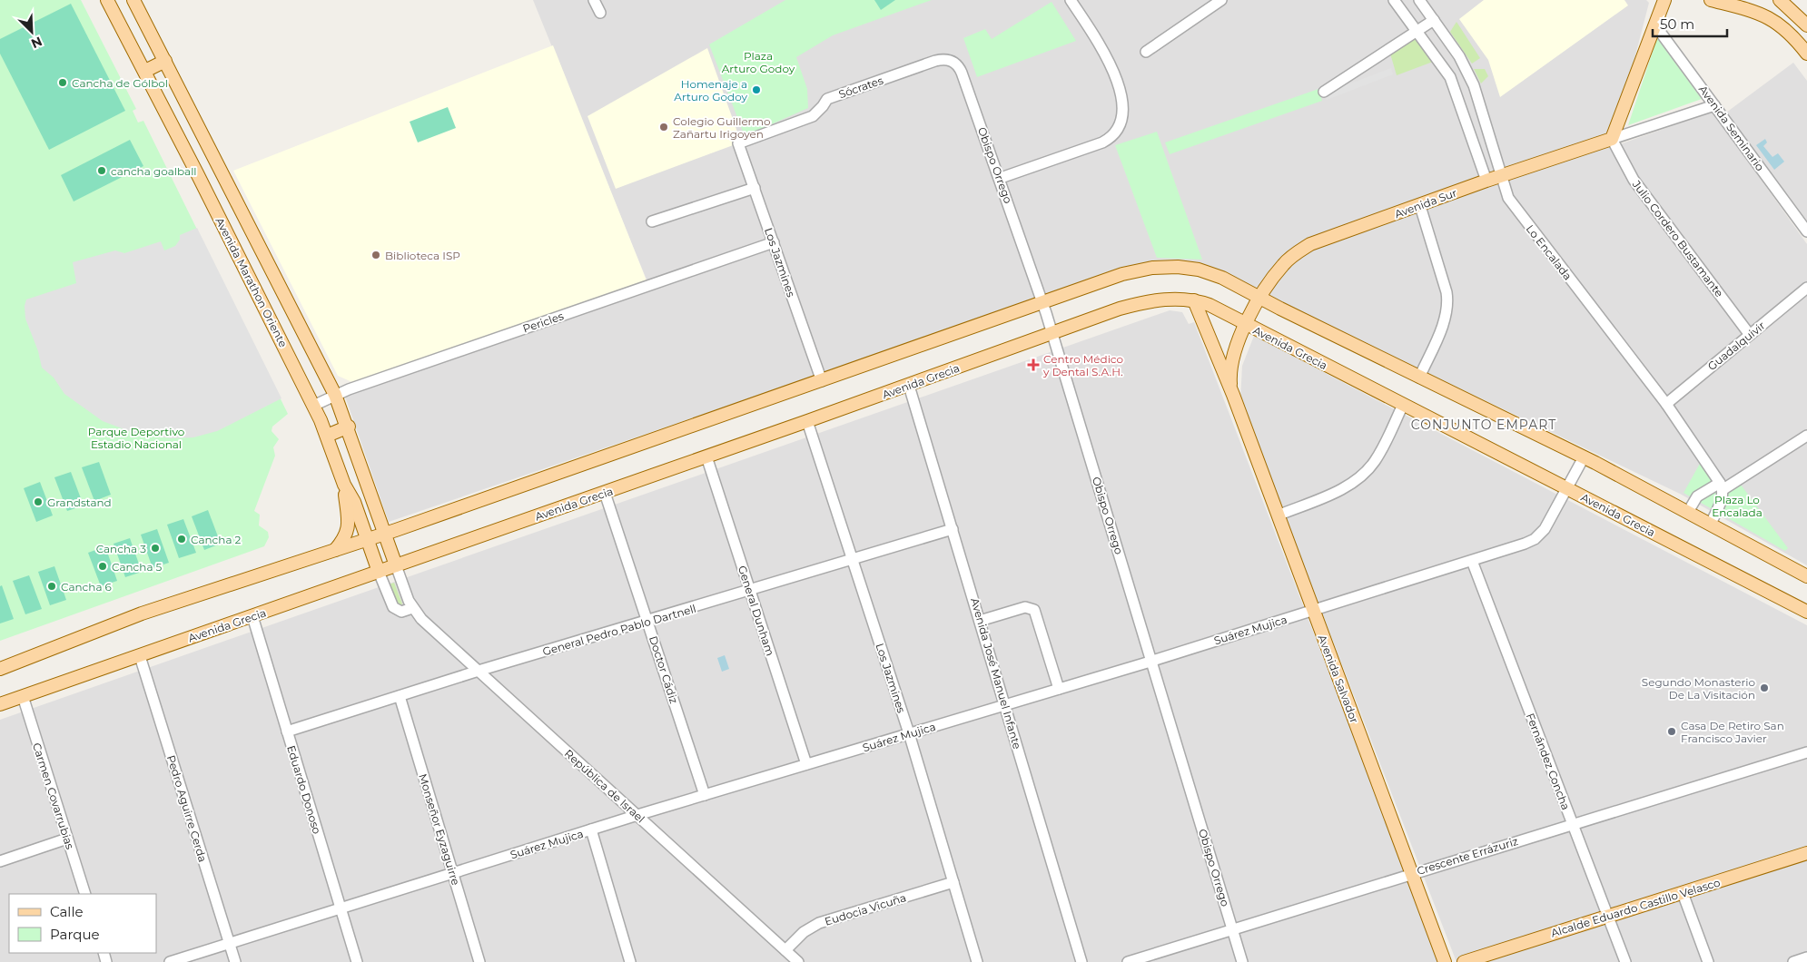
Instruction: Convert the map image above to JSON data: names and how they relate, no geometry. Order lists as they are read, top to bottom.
{
  "streets": {
    "main road": [
      "Avenida Sur",
      "Avenida Marathon Oriente",
      "Avenida Grecia",
      "Avenida Salvador",
      "Alcalde Eduardo Castillo Velasco"
    ],
    "street": [
      "Sócrates",
      "Avenida Seminario",
      "Obispo Orrego",
      "Julio Cordero Bustamante",
      "Lo Encalada",
      "Los Jazmines",
      "Pericles",
      "Guadalquivir",
      "General Dunham",
      "General Pedro Pablo Dartnell",
      "Suárez Mujica",
      "Doctor Cádiz",
      "Avenida José Manuel Infante",
      "Fernández Concha",
      "República de Israel",
      "Eduardo Donoso",
      "Carmen Covarrubias",
      "Pedro Aguirre Cerda",
      "Monseñor Eyzaguirre",
      "Crescente Errázuriz",
      "Eudocia Vicuña"
    ]
  },
  "crossings": [
    ["Sócrates", "Obispo Orrego"],
    ["Sócrates", "Los Jazmines"],
    ["Avenida Seminario", "Avenida Sur"],
    ["Obispo Orrego", "Avenida Grecia"],
    ["Obispo Orrego", "Suárez Mujica"],
    ["Obispo Orrego", "Crescente Errázuriz"],
    ["Avenida Sur", "Julio Cordero Bustamante"],
    ["Avenida Sur", "Lo Encalada"],
    ["Avenida Sur", "Avenida Salvador"],
    ["Julio Cordero Bustamante", "Guadalquivir"],
    ["Lo Encalada", "Guadalquivir"],
    ["Los Jazmines", "Pericles"],
    ["Los Jazmines", "Avenida Grecia"],
    ["Los Jazmines", "General Pedro Pablo Dartnell"],
    ["Los Jazmines", "Suárez Mujica"],
    ["Los Jazmines", "Eudocia Vicuña"],
    ["Avenida Marathon Oriente", "Pericles"],
    ["Avenida Marathon Oriente", "Avenida Grecia"],
    ["Avenida Marathon Oriente", "República de Israel"],
    ["Avenida Grecia", "General Dunham"],
    ["Avenida Grecia", "Suárez Mujica"],
    ["Avenida Grecia", "Doctor Cádiz"],
    ["Avenida Grecia", "Avenida José Manuel Infante"],
    ["Avenida Grecia", "Avenida Salvador"],
    ["Avenida Grecia", "República de Israel"],
    ["Avenida Grecia", "Eduardo Donoso"],
    ["Avenida Grecia", "Carmen Covarrubias"],
    ["Avenida Grecia", "Pedro Aguirre Cerda"],
    ["General Dunham", "General Pedro Pablo Dartnell"],
    ["General Dunham", "Suárez Mujica"],
    ["General Pedro Pablo Dartnell", "Doctor Cádiz"],
    ["General Pedro Pablo Dartnell", "Avenida José Manuel Infante"],
    ["General Pedro Pablo Dartnell", "República de Israel"],
    ["General Pedro Pablo Dartnell", "Eduardo Donoso"],
    ["General Pedro Pablo Dartnell", "Monseñor Eyzaguirre"],
    ["Suárez Mujica", "Doctor Cádiz"],
    ["Suárez Mujica", "Avenida José Manuel Infante"],
    ["Suárez Mujica", "Avenida Salvador"],
    ["Suárez Mujica", "Fernández Concha"],
    ["Suárez Mujica", "República de Israel"],
    ["Suárez Mujica", "Eduardo Donoso"],
    ["Suárez Mujica", "Pedro Aguirre Cerda"],
    ["Suárez Mujica", "Monseñor Eyzaguirre"],
    ["Avenida Salvador", "Crescente Errázuriz"],
    ["Fernández Concha", "Crescente Errázuriz"],
    ["Fernández Concha", "Alcalde Eduardo Castillo Velasco"],
    ["República de Israel", "Eudocia Vicuña"]
  ],
  "districts": ["CONJUNTO EMPART"],
  "parks": ["Plaza Arturo Godoy", "Parque Deportivo Estadio Nacional", "Plaza Lo Encalada"],
  "places": {
    "other": [
      "Cancha de Gólbol",
      "Homenaje a Arturo Godoy",
      "Colegio Guillermo Zañartu Irigoyen",
      "cancha goalball",
      "Biblioteca ISP",
      "Grandstand",
      "Cancha 2",
      "Cancha 3",
      "Cancha 5",
      "Cancha 6",
      "Segundo Monasterio De La Visitación",
      "Casa De Retiro San Francisco Javier"
    ],
    "health": ["Centro Médico y Dental S.A.H."]
  },
  "legend": ["Calle", "Parque"],
  "scale_bar": "50 m",
  "north": "bottom right"
}
